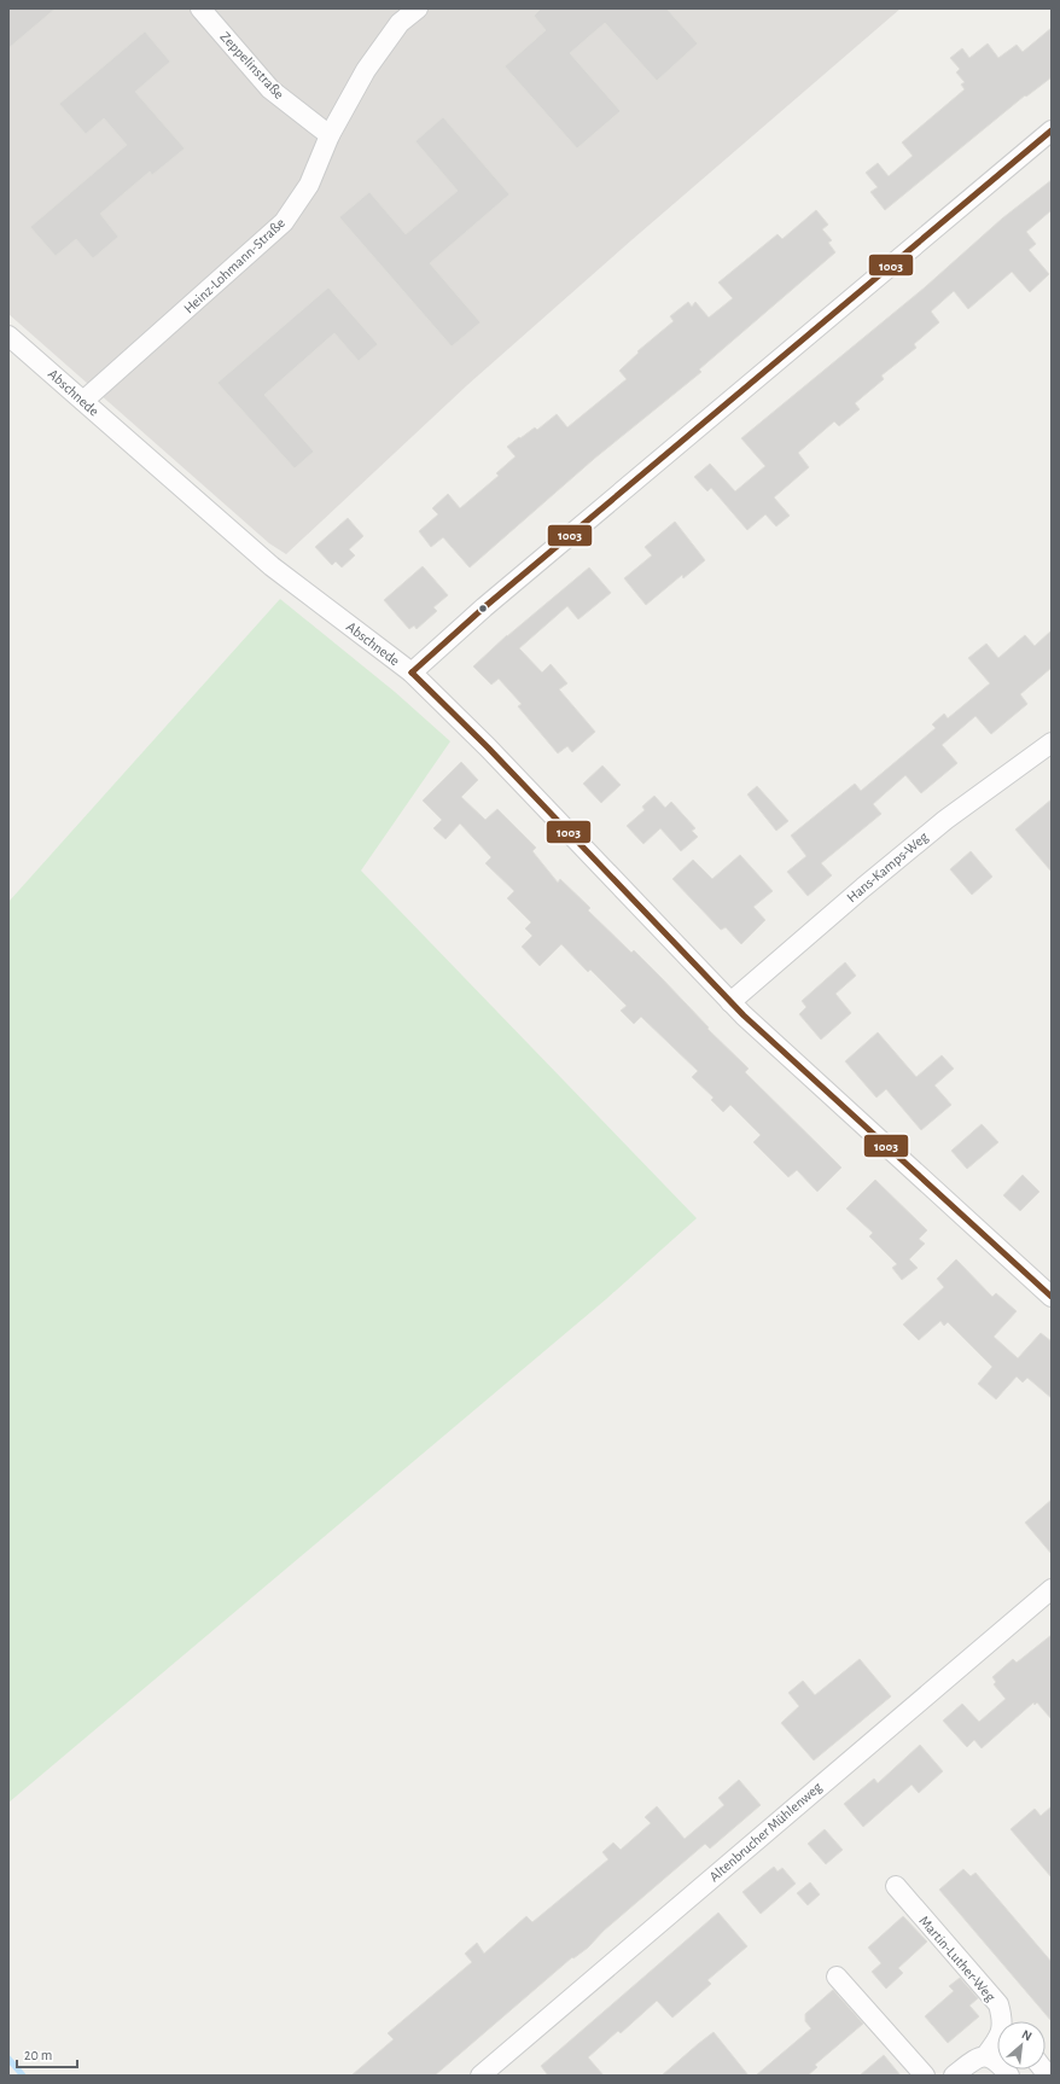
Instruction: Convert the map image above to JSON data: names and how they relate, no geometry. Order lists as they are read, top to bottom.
{
  "streets": {
    "street": [
      "Zeppelinstraße",
      "Heinz-Lohmann-Straße",
      "Abschnede",
      "Hans-Kamps-Weg",
      "Altenbrucher Mühlenweg",
      "Martin-Luther-Weg"
    ]
  },
  "crossings": [
    ["Zeppelinstraße", "Heinz-Lohmann-Straße"],
    ["Heinz-Lohmann-Straße", "Abschnede"],
    ["Abschnede", "Hans-Kamps-Weg"]
  ],
  "lines": ["transit line 1003"],
  "scale_bar": "20 m",
  "north": "top right"
}
